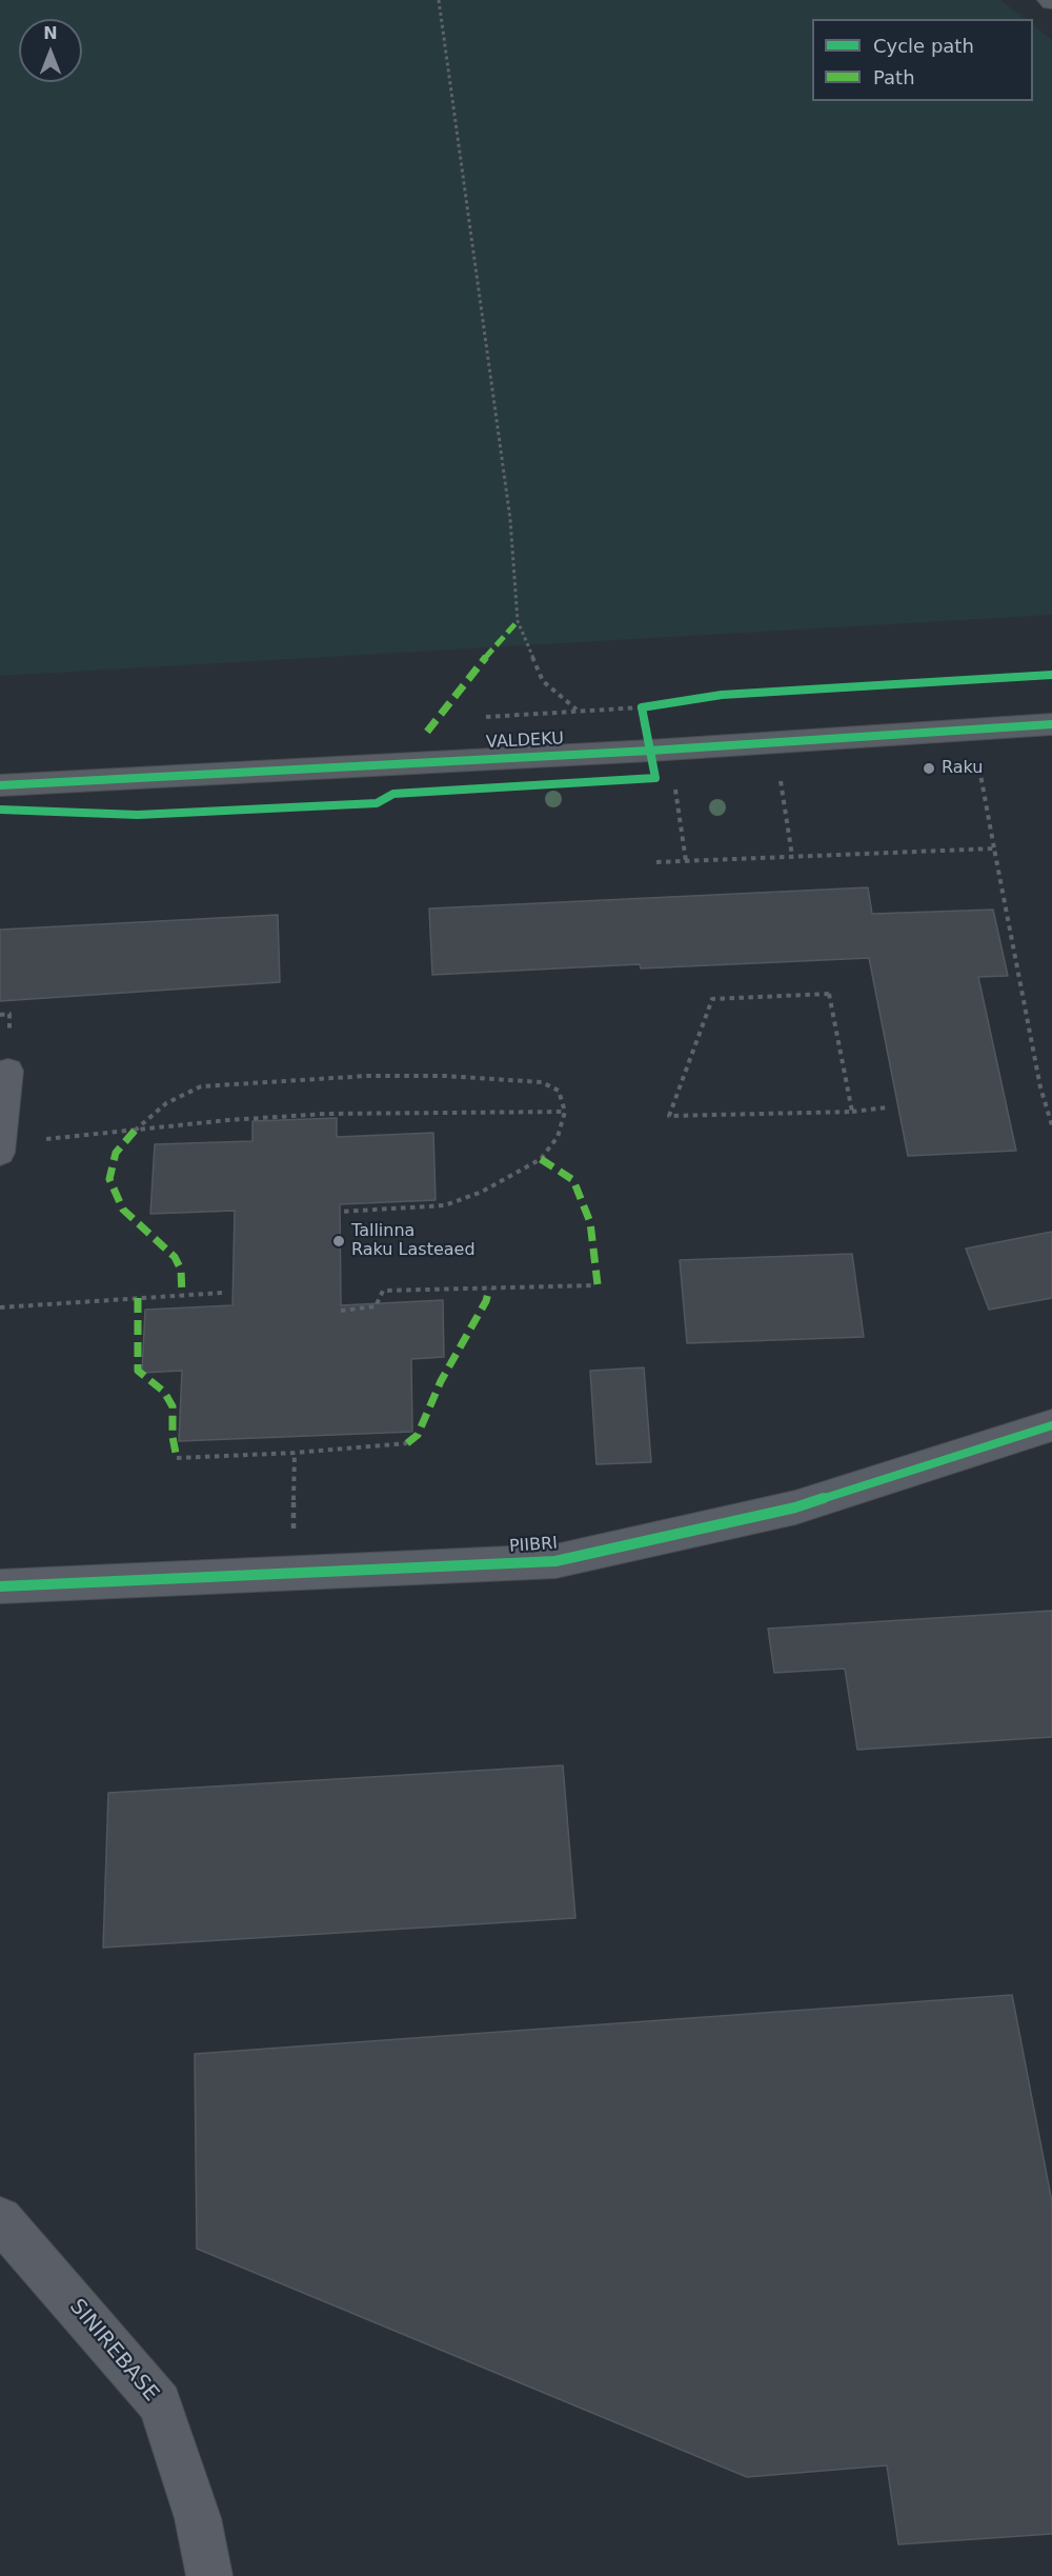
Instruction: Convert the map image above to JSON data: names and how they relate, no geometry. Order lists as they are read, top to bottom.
{
  "streets": {
    "street": ["VALDEKU", "PIIBRI", "SINIREBASE"]
  },
  "places": ["Raku", "Tallinna Raku Lasteaed"],
  "legend": ["Cycle path", "Path"],
  "north": "top"
}
